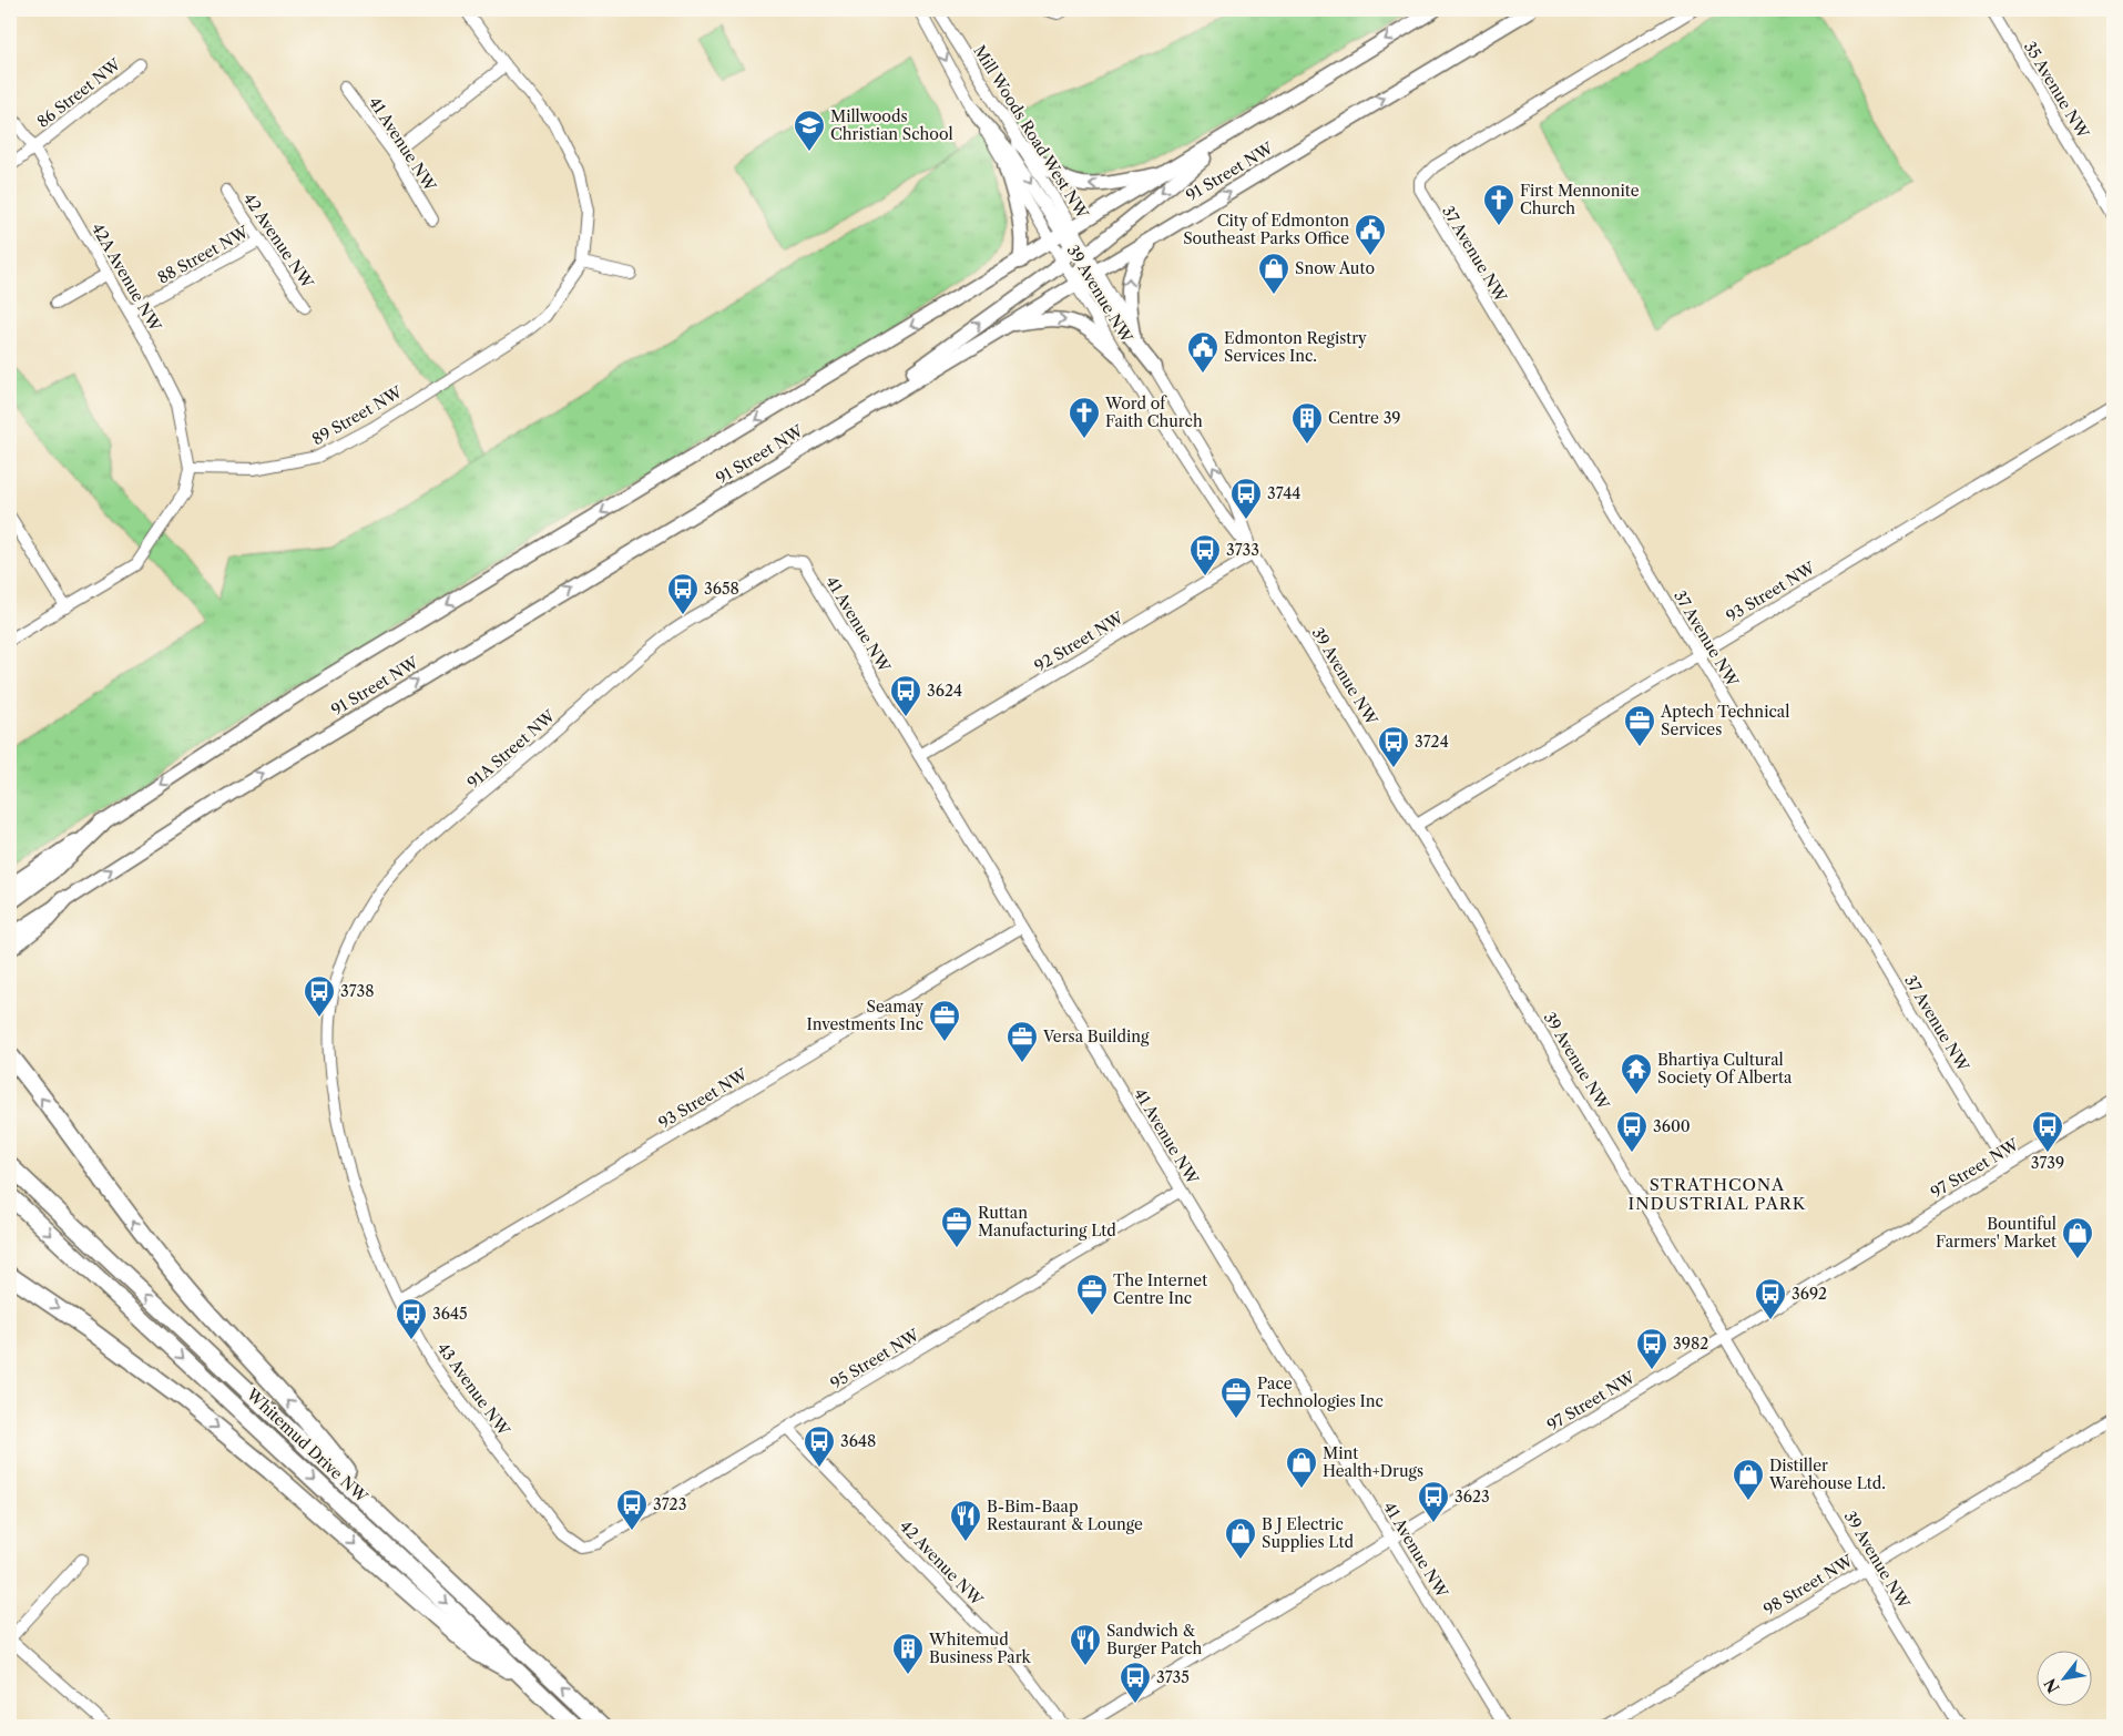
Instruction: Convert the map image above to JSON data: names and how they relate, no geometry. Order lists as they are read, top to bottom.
{
  "streets": {
    "highway": ["Whitemud Drive NW"],
    "main road": ["91 Street NW"],
    "street": [
      "35 Avenue NW",
      "86 Street NW",
      "Mill Woods Road West NW",
      "41 Avenue NW",
      "42 Avenue NW",
      "37 Avenue NW",
      "88 Street NW",
      "42A Avenue NW",
      "39 Avenue NW",
      "89 Street NW",
      "93 Street NW",
      "92 Street NW",
      "91A Street NW",
      "97 Street NW",
      "95 Street NW",
      "43 Avenue NW",
      "98 Street NW"
    ]
  },
  "crossings": [
    ["86 Street NW", "42A Avenue NW"],
    ["Mill Woods Road West NW", "91 Street NW"],
    ["Mill Woods Road West NW", "39 Avenue NW"],
    ["41 Avenue NW", "93 Street NW"],
    ["41 Avenue NW", "92 Street NW"],
    ["41 Avenue NW", "91A Street NW"],
    ["41 Avenue NW", "97 Street NW"],
    ["41 Avenue NW", "95 Street NW"],
    ["91 Street NW", "39 Avenue NW"],
    ["42 Avenue NW", "88 Street NW"],
    ["42 Avenue NW", "95 Street NW"],
    ["37 Avenue NW", "93 Street NW"],
    ["37 Avenue NW", "97 Street NW"],
    ["88 Street NW", "42A Avenue NW"],
    ["42A Avenue NW", "89 Street NW"],
    ["39 Avenue NW", "93 Street NW"],
    ["39 Avenue NW", "92 Street NW"],
    ["39 Avenue NW", "97 Street NW"],
    ["39 Avenue NW", "98 Street NW"],
    ["93 Street NW", "43 Avenue NW"],
    ["91A Street NW", "43 Avenue NW"],
    ["95 Street NW", "43 Avenue NW"]
  ],
  "districts": ["STRATHCONA INDUSTRIAL PARK"],
  "places": {
    "school or university": ["Millwoods Christian School"],
    "church": ["First Mennonite Church", "Word of Faith Church"],
    "public building": ["City of Edmonton Southeast Parks Office", "Edmonton Registry Services Inc."],
    "shop": [
      "Snow Auto",
      "Bountiful Farmers' Market",
      "Mint Health+Drugs",
      "Distiller Warehouse Ltd.",
      "B J Electric Supplies Ltd"
    ],
    "building": ["Centre 39", "Whitemud Business Park"],
    "bus stop": [
      "3744",
      "3733",
      "3658",
      "3624",
      "3724",
      "3738",
      "3600",
      "3739",
      "3692",
      "3645",
      "3982",
      "3648",
      "3623",
      "3723",
      "3735"
    ],
    "office": [
      "Aptech Technical Services",
      "Seamay Investments Inc",
      "Versa Building",
      "Ruttan Manufacturing Ltd",
      "The Internet Centre Inc",
      "Pace Technologies Inc"
    ],
    "temple": ["Bhartiya Cultural Society Of Alberta"],
    "restaurant": ["B-Bim-Baap Restaurant & Lounge", "Sandwich & Burger Patch"]
  },
  "north": "bottom left"
}
